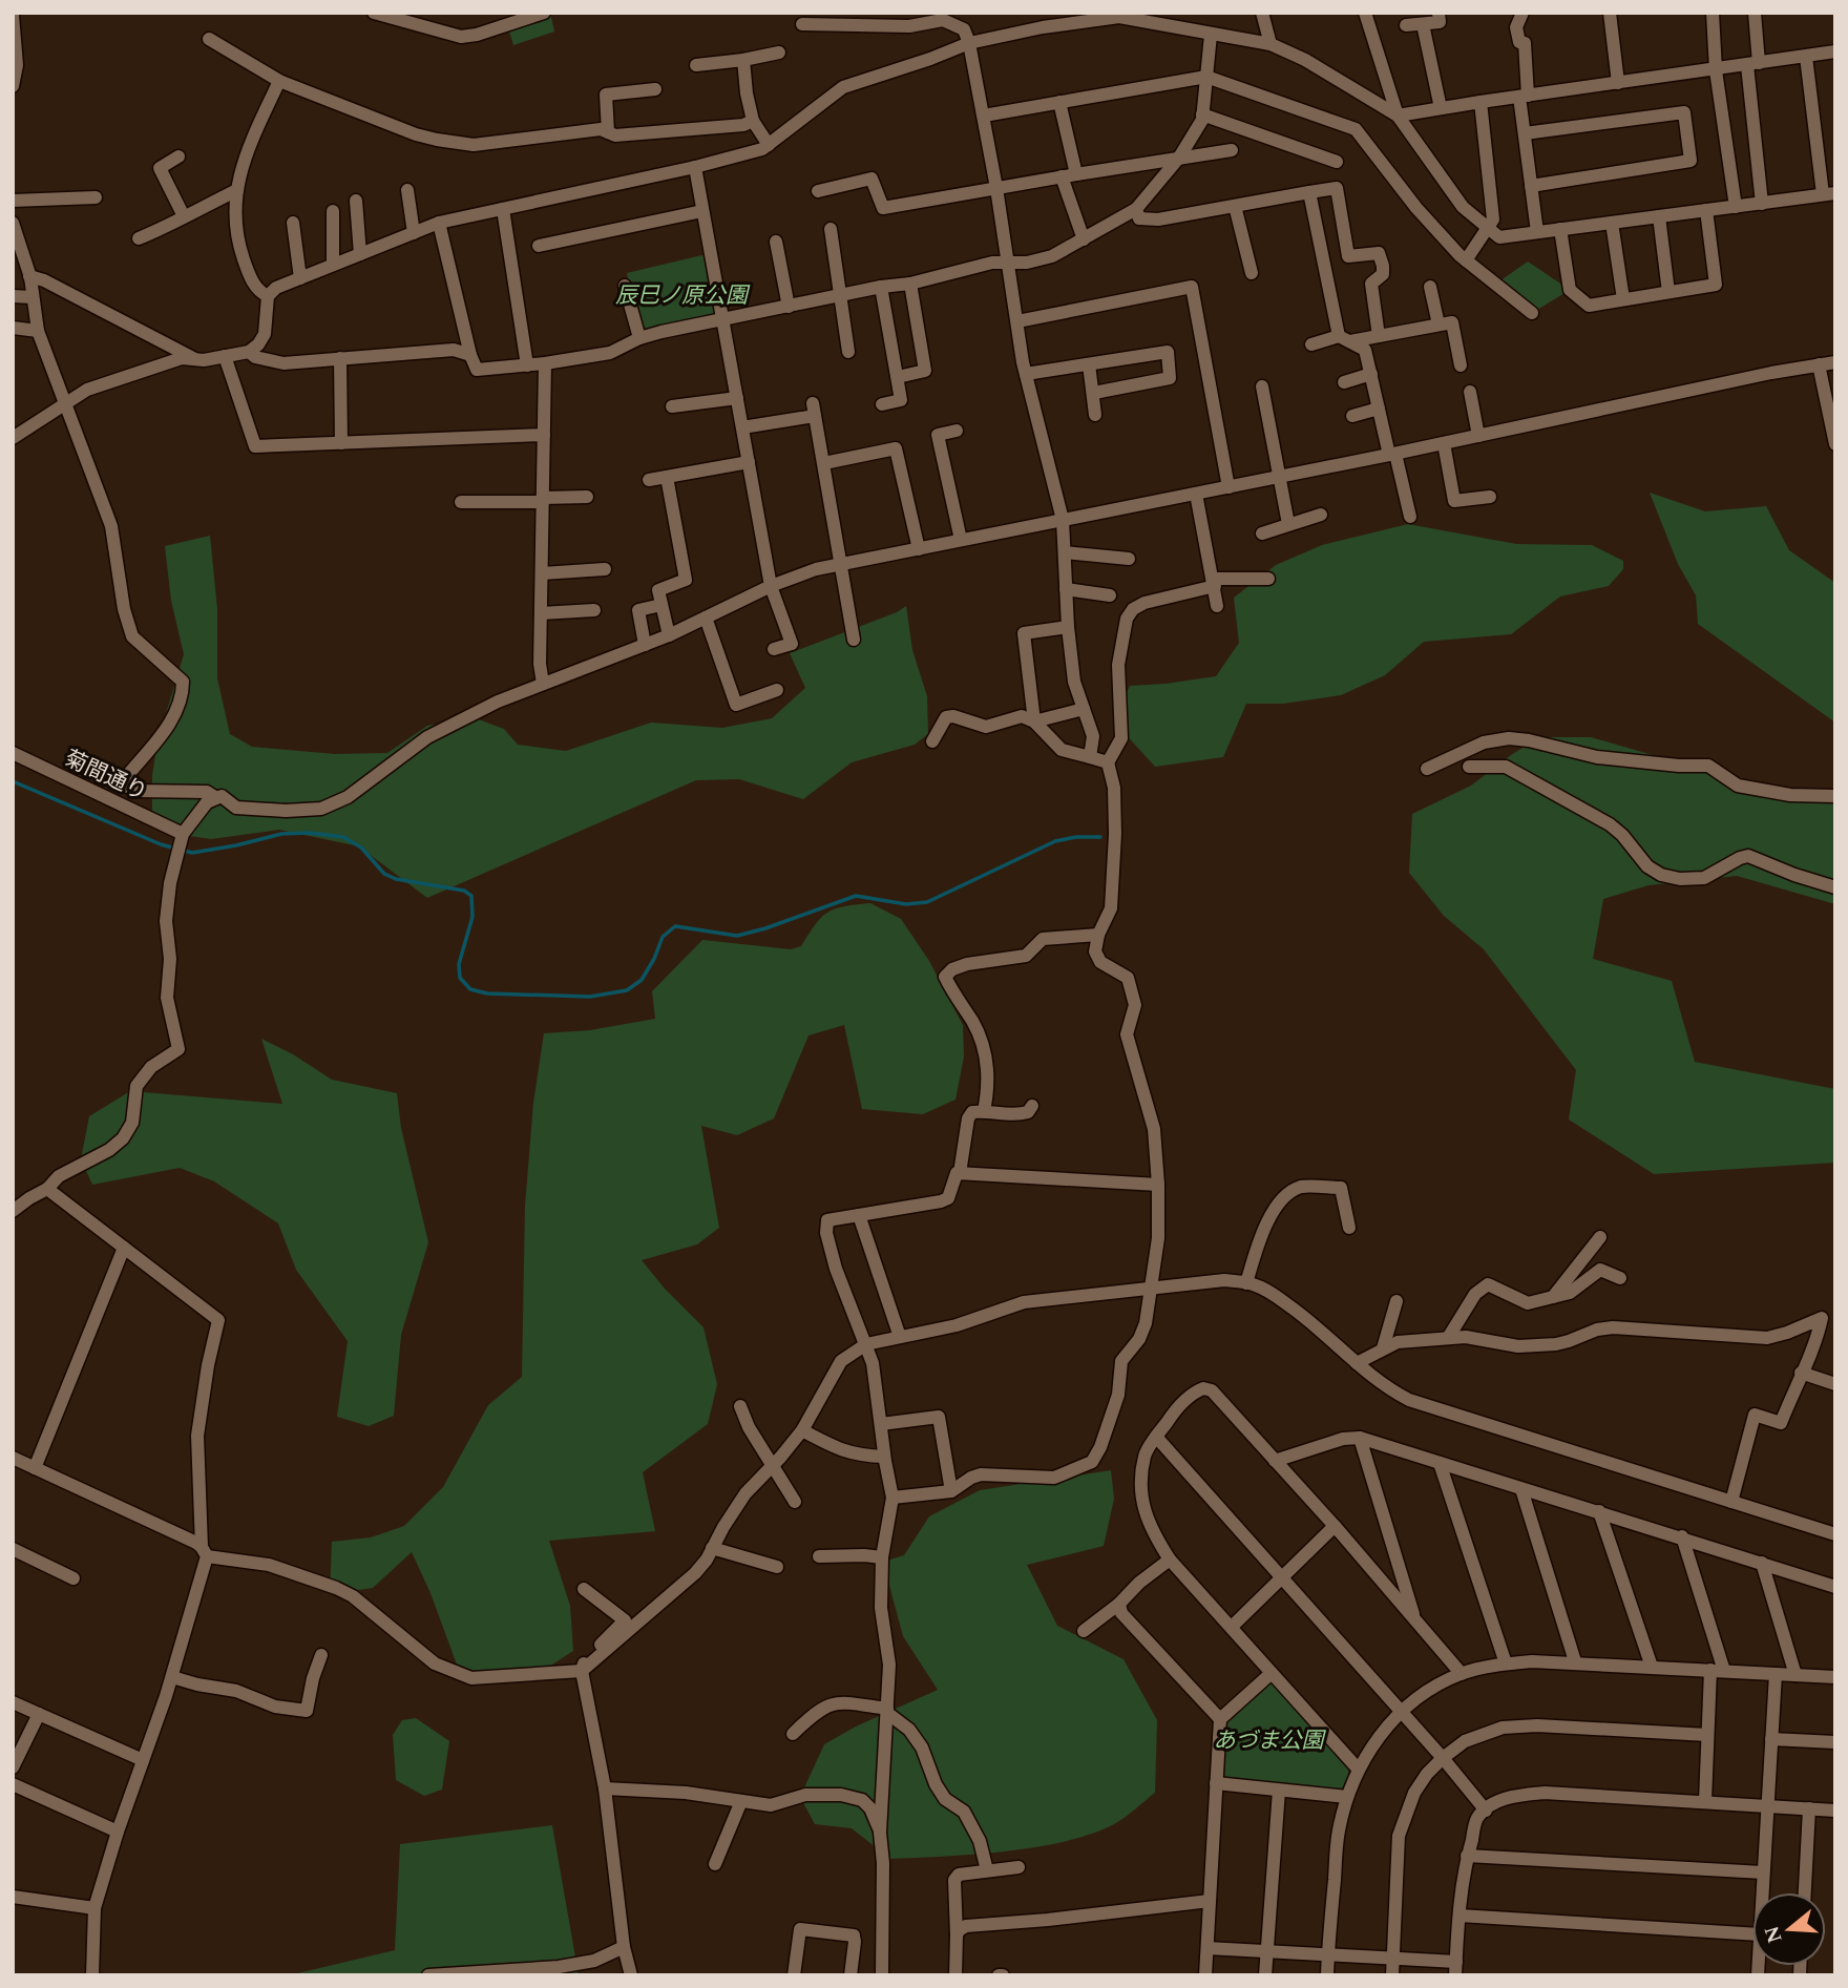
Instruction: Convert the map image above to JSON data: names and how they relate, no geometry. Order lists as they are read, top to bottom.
{
  "streets": {
    "street": ["菊間通り"]
  },
  "parks": ["辰巳ノ原公園", "あづま公園"],
  "north": "left"
}
